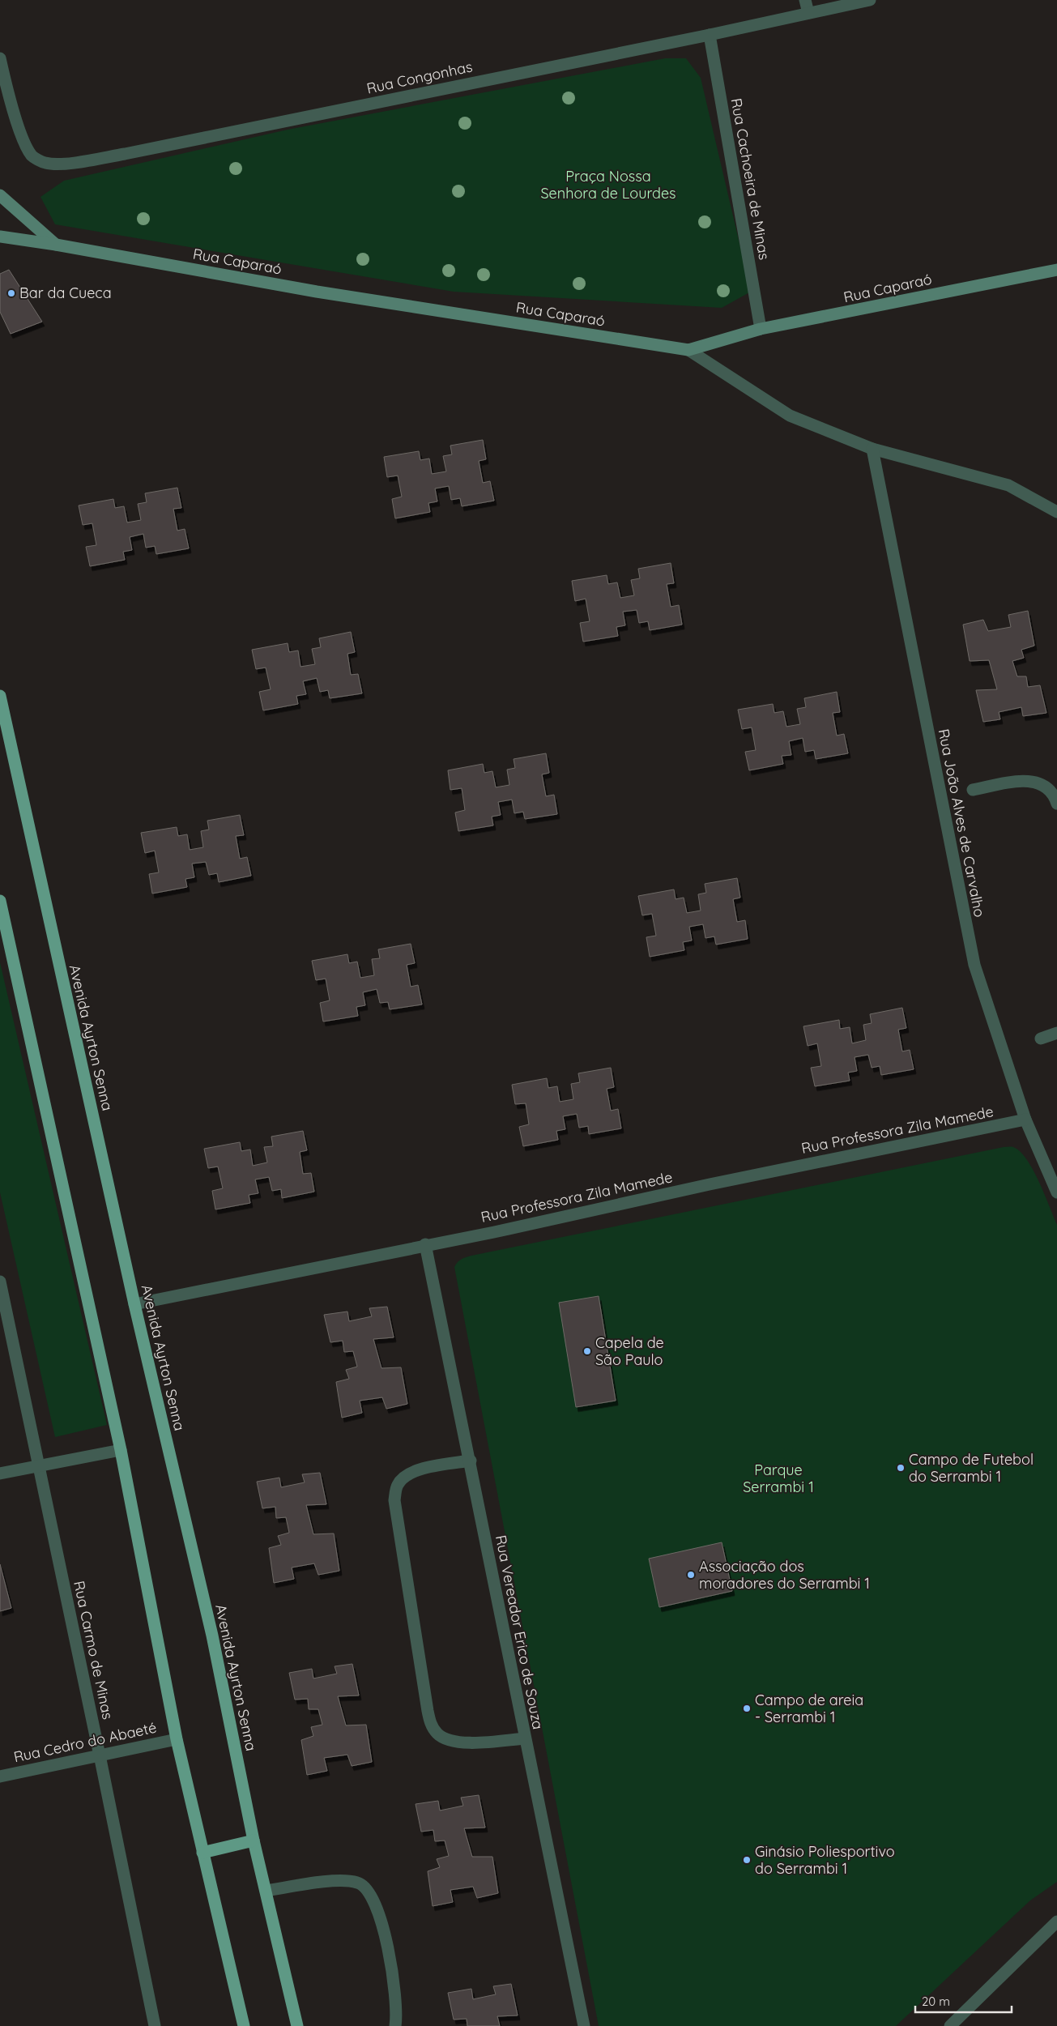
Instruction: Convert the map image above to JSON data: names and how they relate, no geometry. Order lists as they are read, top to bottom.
{
  "streets": {
    "main road": ["Rua Caparaó", "Avenida Ayrton Senna"],
    "street": [
      "Rua Congonhas",
      "Rua Cachoeira de Minas",
      "Rua João Alves de Carvalho",
      "Rua Professora Zila Mamede",
      "Rua Vereador Erico de Souza",
      "Rua Carmo de Minas",
      "Rua Cedro do Abaeté"
    ]
  },
  "crossings": [
    ["Rua Congonhas", "Rua Cachoeira de Minas"],
    ["Rua Cachoeira de Minas", "Rua Caparaó"],
    ["Rua João Alves de Carvalho", "Rua Professora Zila Mamede"],
    ["Avenida Ayrton Senna", "Rua Professora Zila Mamede"],
    ["Rua Professora Zila Mamede", "Rua Vereador Erico de Souza"],
    ["Rua Carmo de Minas", "Rua Cedro do Abaeté"]
  ],
  "parks": ["Praça Nossa Senhora de Lourdes", "Parque Serrambi 1"],
  "places": [
    "Bar da Cueca",
    "Capela de São Paulo",
    "Campo de Futebol do Serrambi 1",
    "Associação dos moradores do Serrambi 1",
    "Campo de areia - Serrambi 1",
    "Ginásio Poliesportivo do Serrambi 1"
  ],
  "scale_bar": "20 m"
}
